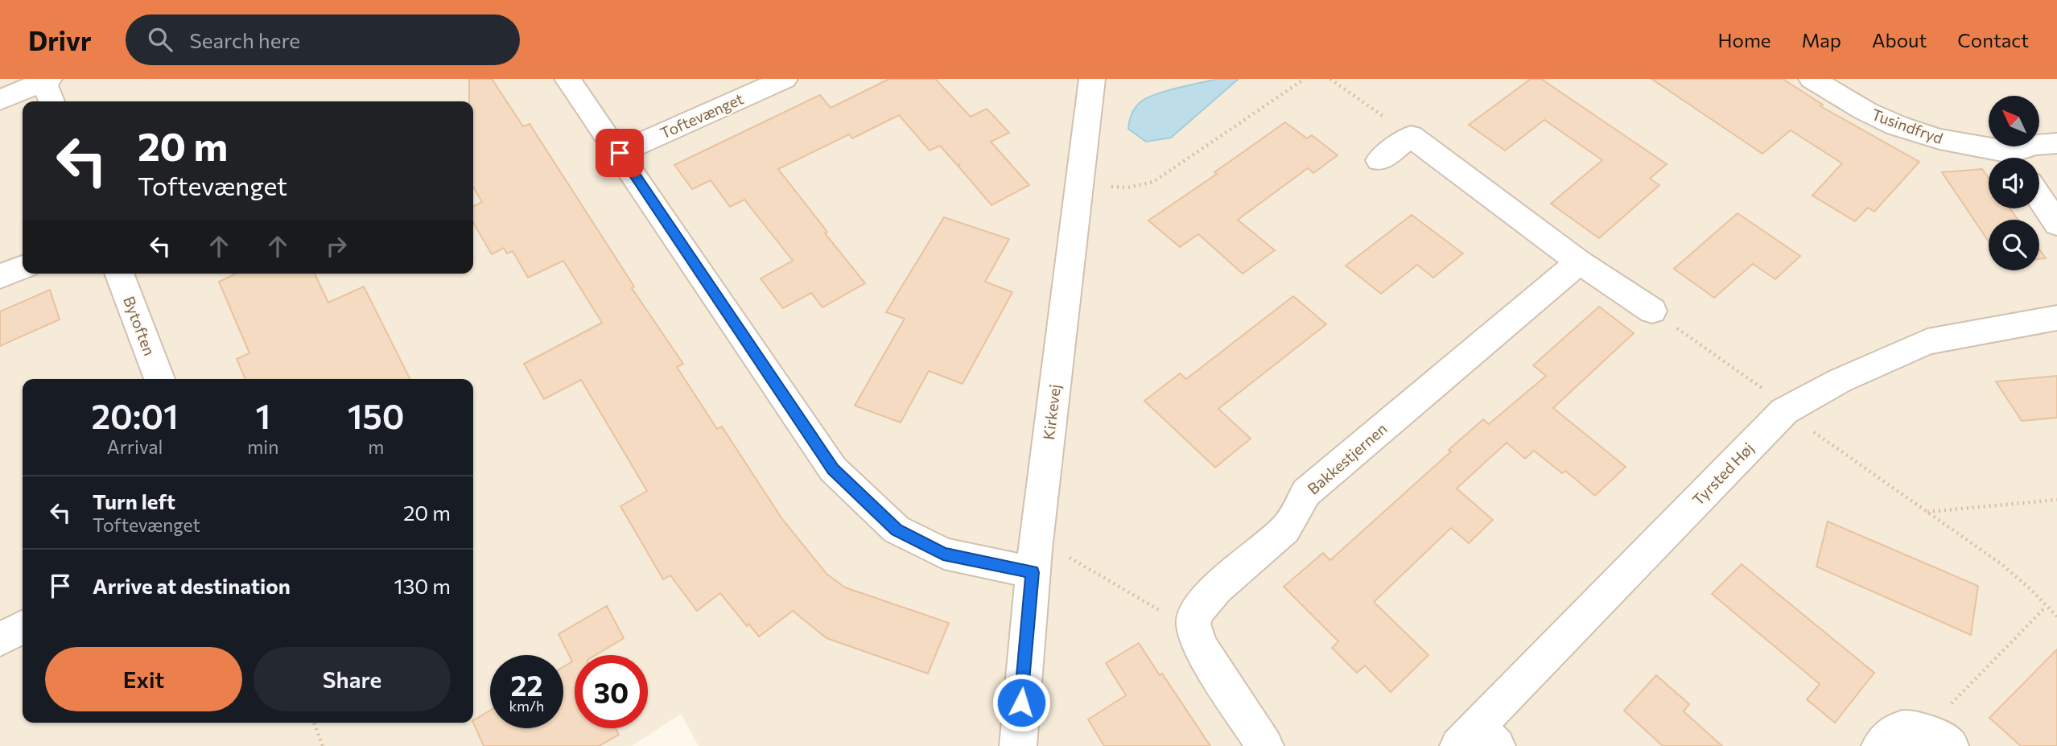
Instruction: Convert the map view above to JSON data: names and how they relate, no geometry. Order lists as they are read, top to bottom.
{
  "streets": {
    "street": [
      "Toftevænget",
      "Tusindfryd",
      "Bytoften",
      "Kirkevej",
      "Bakkestjernen",
      "Tyrsted Høj"
    ]
  },
  "north": "top left",
  "page": {
    "header": "Drivr",
    "search": "Search here",
    "nav": [
      "Home",
      "Map",
      "About",
      "Contact"
    ],
    "turn": ["20 m", "Toftevænget"],
    "eta": [
      "20:01",
      "Arrival",
      "1",
      "min",
      "150",
      "m"
    ],
    "list": [
      {
        "name": "Turn left",
        "note": "Toftevænget",
        "value": "20 m"
      },
      {
        "name": "Arrive at destination",
        "value": "130 m"
      }
    ],
    "buttons": ["Exit", "Share"],
    "speed": "22 km/h",
    "limit": "30"
  }
}
